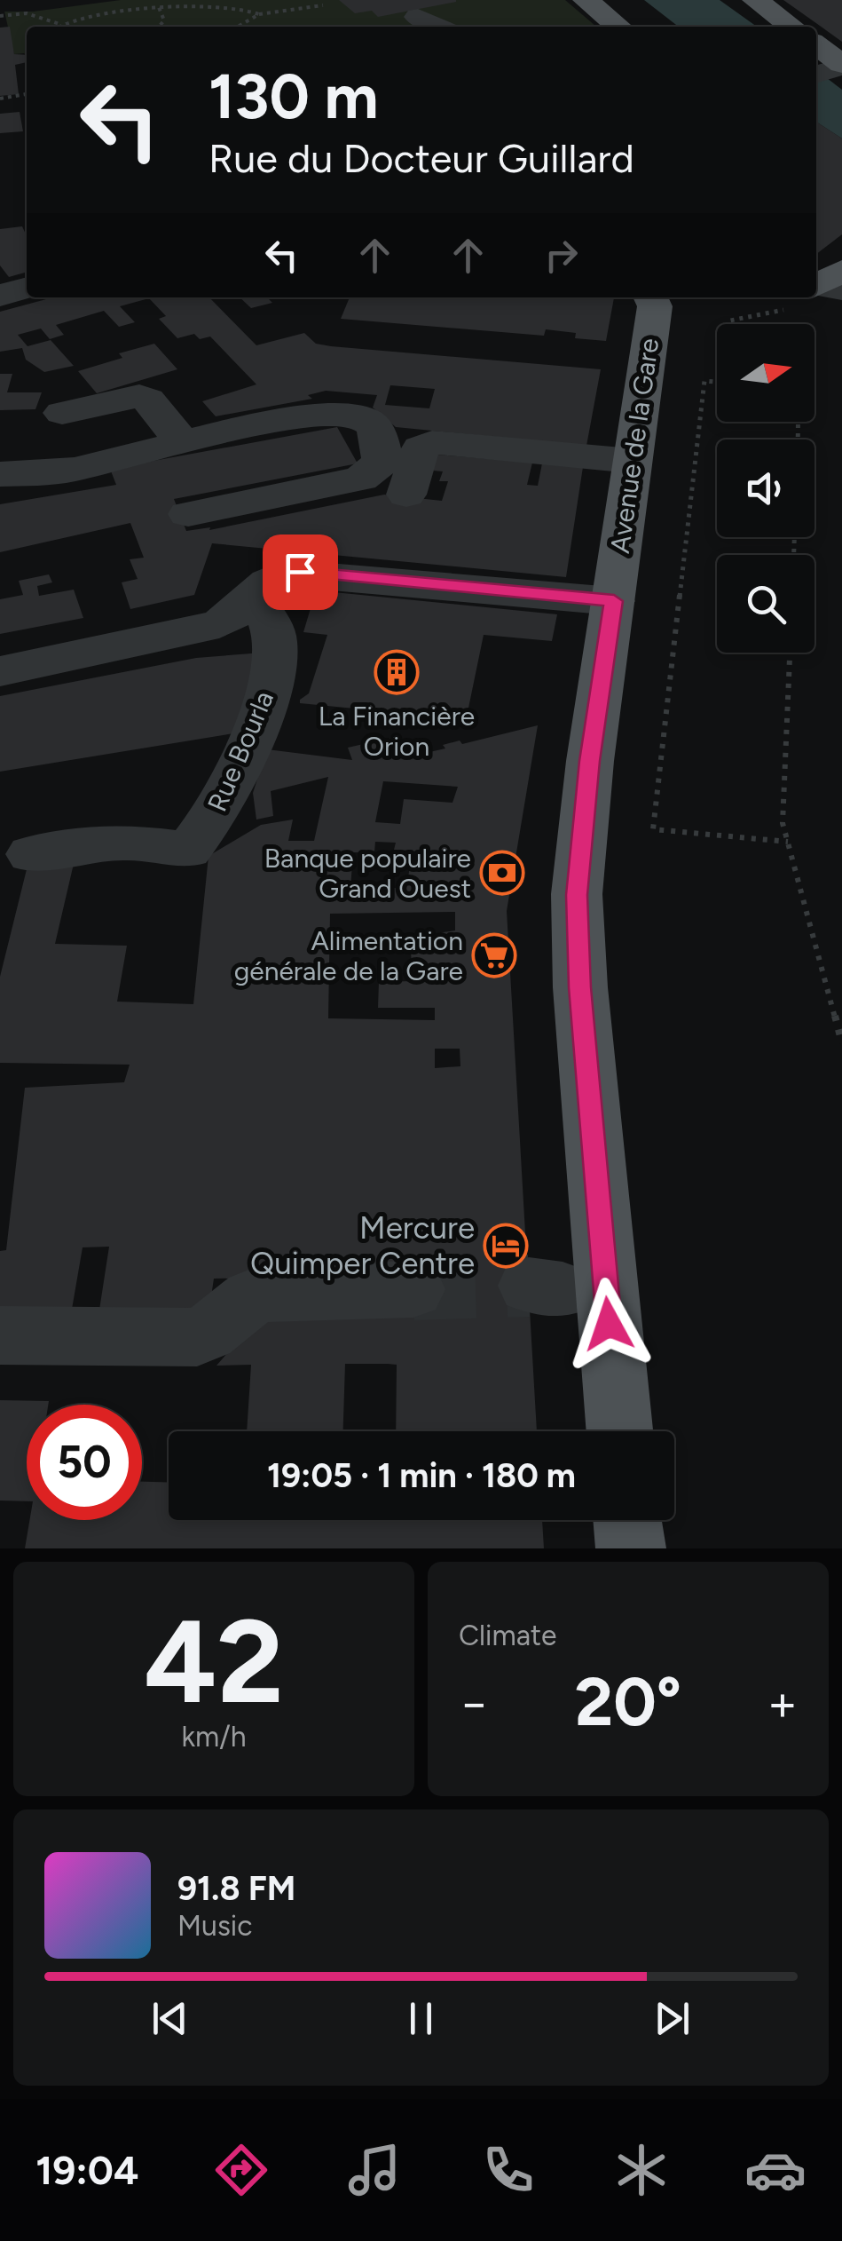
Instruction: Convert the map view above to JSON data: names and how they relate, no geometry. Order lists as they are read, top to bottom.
{
  "streets": {
    "main road": ["Avenue de la Gare"],
    "street": ["Rue Bourla"]
  },
  "places": {
    "building": ["La Financière Orion"],
    "bank": ["Banque populaire Grand Ouest"],
    "supermarket": ["Alimentation générale de la Gare"],
    "hotel": ["Mercure Quimper Centre"]
  },
  "north": "right",
  "page": {
    "turn": ["130 m", "Rue du Docteur Guillard"],
    "limit": "50",
    "trip": "19:05 · 1 min · 180 m",
    "tile": [
      ["42", "km/h"],
      "Climate"
    ],
    "heat": ["−", "20°", "+"],
    "song": ["91.8 FM", "Music"],
    "tabs": "19:04"
  }
}
